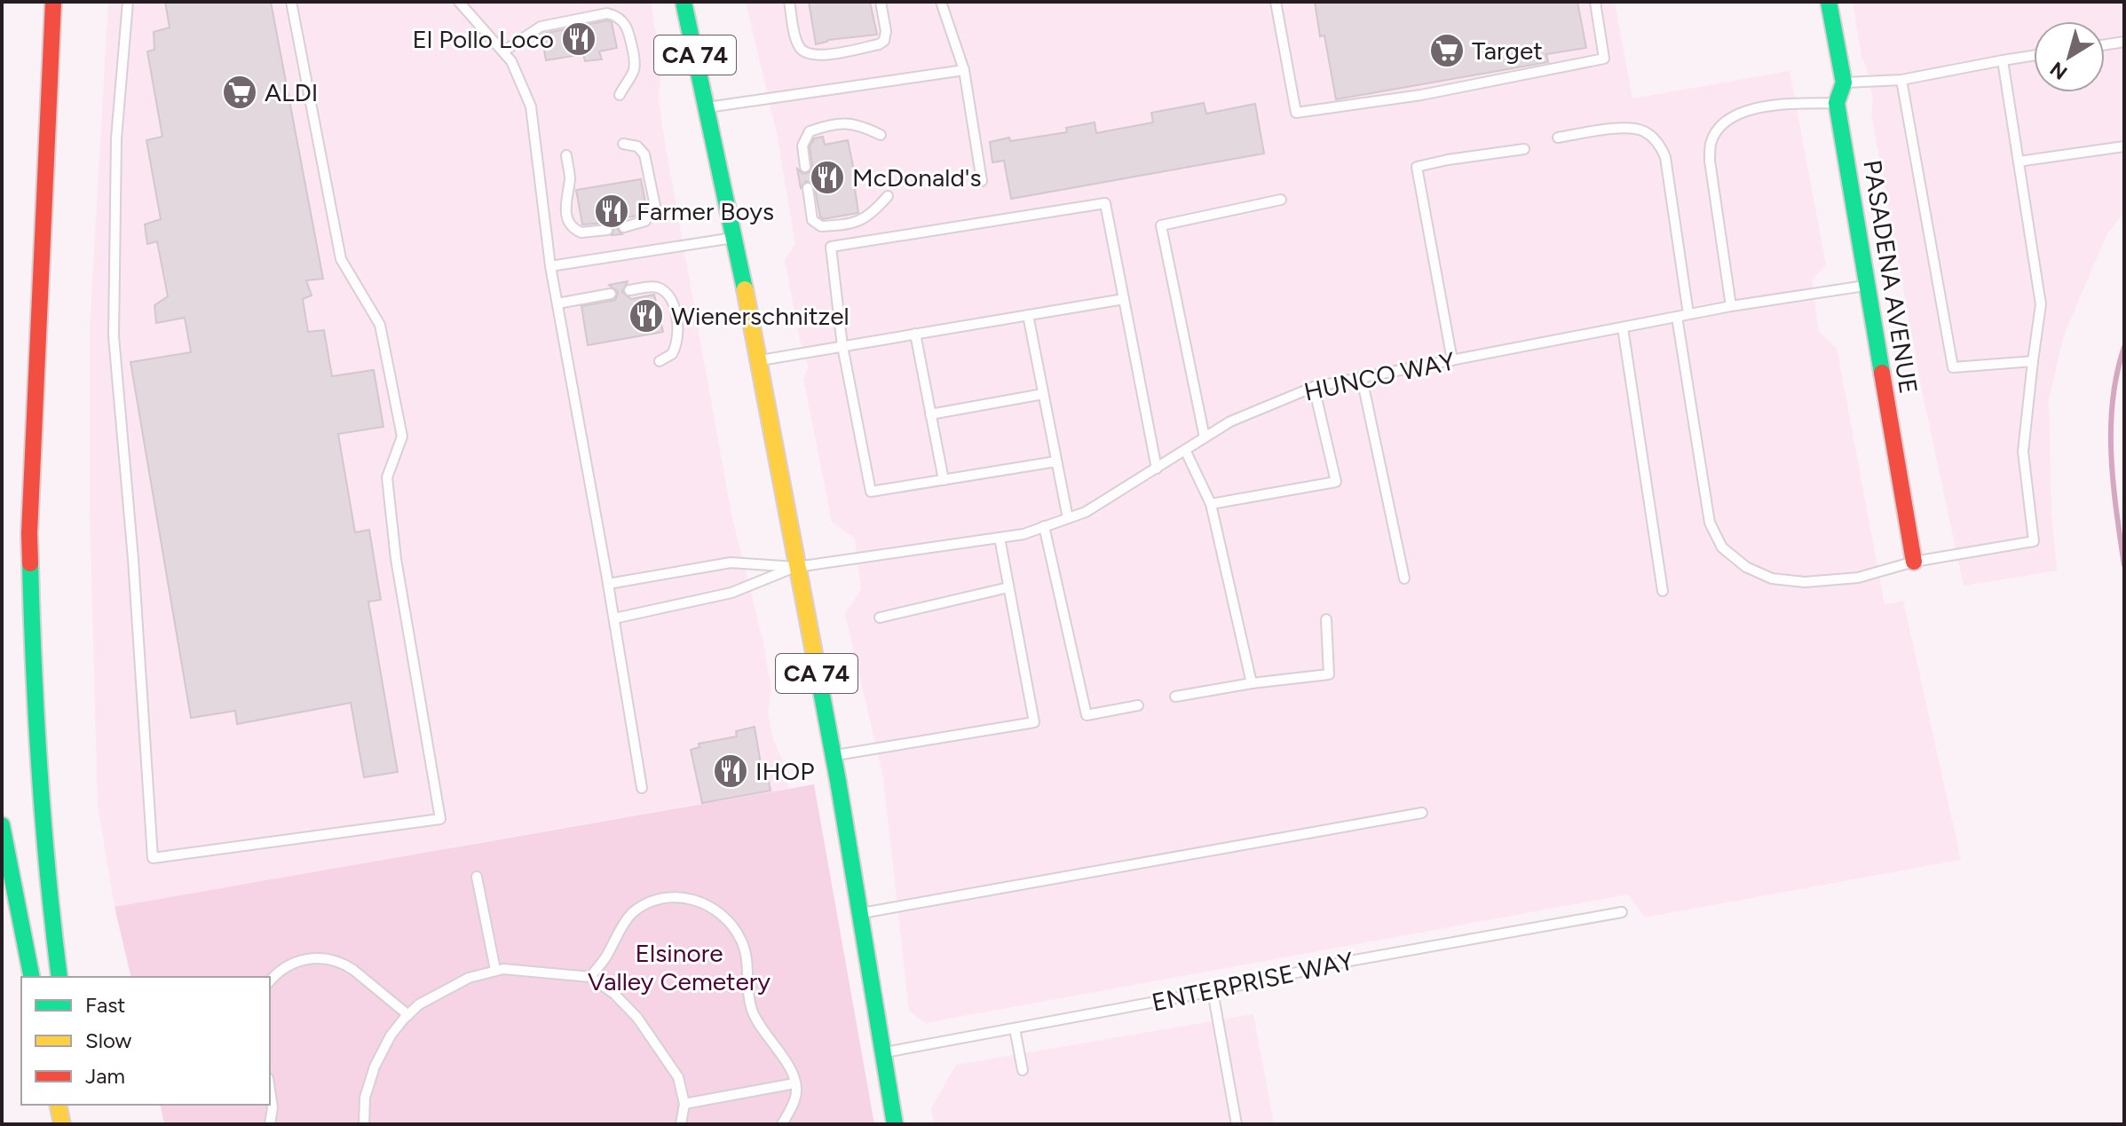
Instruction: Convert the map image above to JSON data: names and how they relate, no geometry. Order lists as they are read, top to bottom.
{
  "streets": {
    "main road": ["CA 74", "PASADENA AVENUE"],
    "lane": ["HUNCO WAY", "ENTERPRISE WAY"]
  },
  "crossings": [
    ["CA 74", "HUNCO WAY"],
    ["CA 74", "ENTERPRISE WAY"],
    ["PASADENA AVENUE", "HUNCO WAY"]
  ],
  "parks": ["Elsinore Valley Cemetery"],
  "places": {
    "restaurant": [
      "El Pollo Loco",
      "McDonald's",
      "Farmer Boys",
      "Wienerschnitzel",
      "IHOP"
    ],
    "supermarket": ["Target", "ALDI"]
  },
  "legend": ["Fast", "Slow", "Jam"],
  "north": "bottom left"
}
